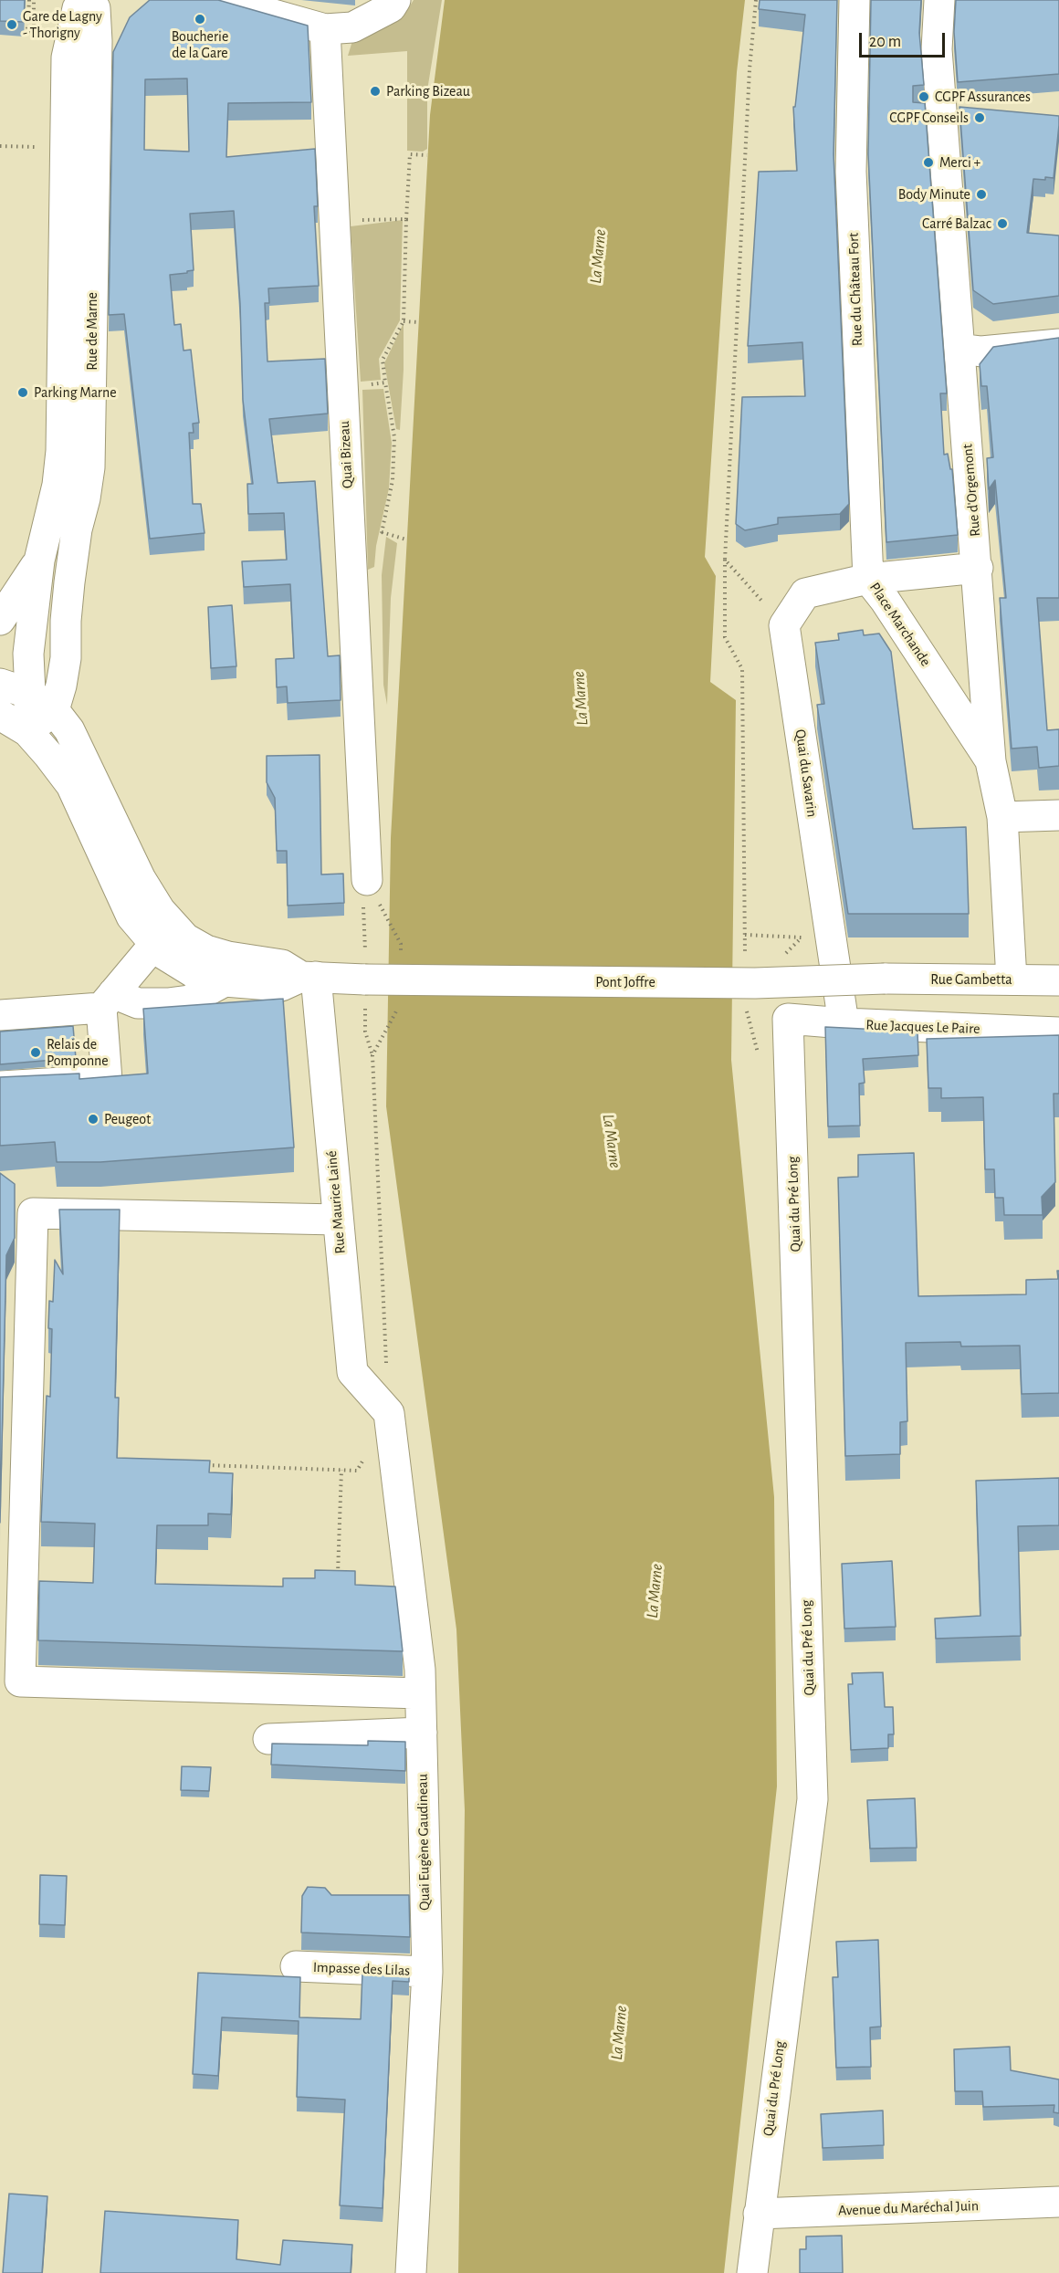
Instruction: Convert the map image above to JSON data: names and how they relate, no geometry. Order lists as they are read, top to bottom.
{
  "streets": {
    "street": [
      "Rue du Château Fort",
      "Rue de Marne",
      "Quai Bizeau",
      "Rue d'Orgemont",
      "Place Marchande",
      "Quai du Savarin",
      "Rue Gambetta",
      "Pont Joffre",
      "Rue Jacques Le Paire",
      "Rue Maurice Lainé",
      "Quai du Pré Long",
      "Quai Eugène Gaudineau",
      "Impasse des Lilas",
      "Avenue du Maréchal Juin"
    ]
  },
  "crossings": [
    ["Rue du Château Fort", "Place Marchande"],
    ["Rue d'Orgemont", "Place Marchande"],
    ["Rue d'Orgemont", "Rue Gambetta"],
    ["Quai du Savarin", "Rue Jacques Le Paire"],
    ["Rue Gambetta", "Pont Joffre"],
    ["Pont Joffre", "Rue Maurice Lainé"],
    ["Rue Jacques Le Paire", "Quai du Pré Long"],
    ["Rue Maurice Lainé", "Quai Eugène Gaudineau"],
    ["Quai du Pré Long", "Avenue du Maréchal Juin"],
    ["Quai Eugène Gaudineau", "Impasse des Lilas"]
  ],
  "water": ["La Marne"],
  "places": [
    "Boucherie de la Gare",
    "Gare de Lagny - Thorigny",
    "Parking Bizeau",
    "CGPF Assurances",
    "CGPF Conseils",
    "Merci +",
    "Body Minute",
    "Carré Balzac",
    "Parking Marne",
    "Relais de Pomponne",
    "Peugeot"
  ],
  "scale_bar": "20 m"
}
